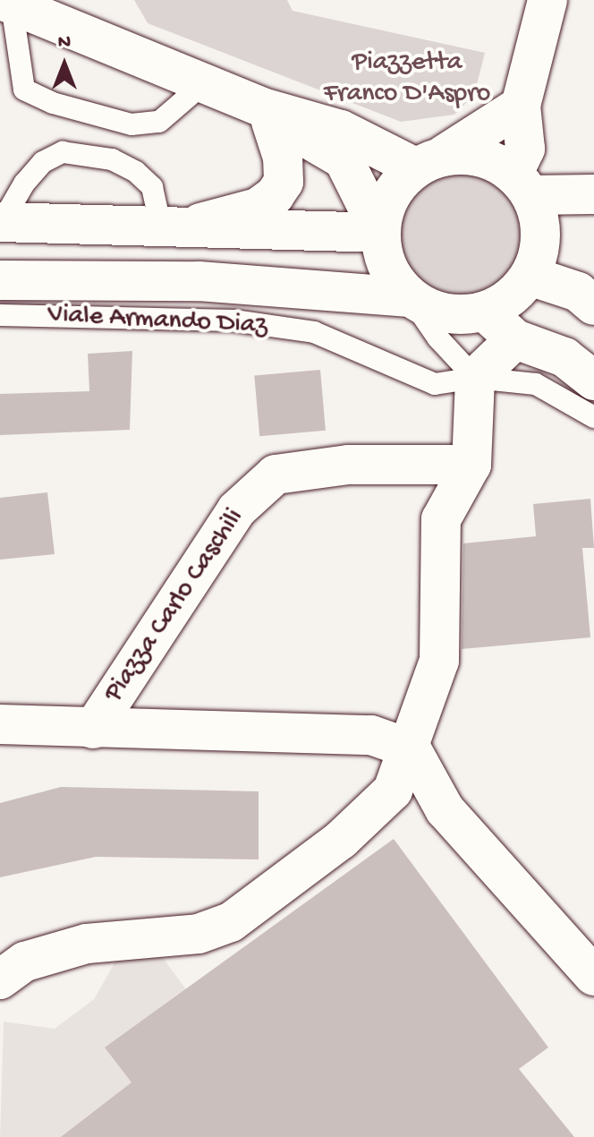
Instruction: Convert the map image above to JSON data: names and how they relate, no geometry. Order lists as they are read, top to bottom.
{
  "streets": {
    "street": ["Viale Armando Diaz", "Piazza Carlo Caschili"]
  },
  "parks": ["Piazzetta Franco D'Aspro"],
  "north": "top"
}
